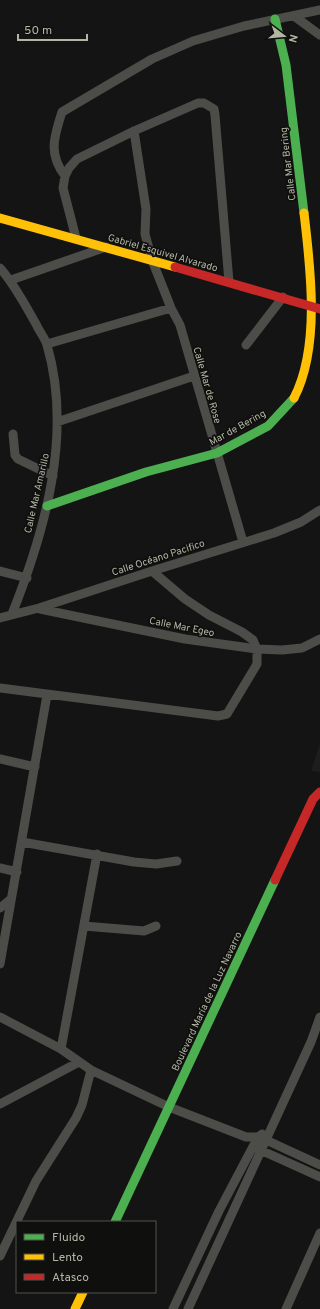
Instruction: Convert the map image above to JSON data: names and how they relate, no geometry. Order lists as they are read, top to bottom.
{
  "streets": {
    "street": [
      "Calle Mar Bering",
      "Gabriel Esquivel Alvarado",
      "Calle Mar de Rose",
      "Mar de Bering",
      "Calle Mar Amarillo",
      "Calle Océano Pacifico",
      "Calle Mar Egeo",
      "Boulevard María de la Luz Navarro"
    ]
  },
  "crossings": [
    ["Calle Mar Bering", "Gabriel Esquivel Alvarado"],
    ["Calle Mar Bering", "Mar de Bering"],
    ["Gabriel Esquivel Alvarado", "Calle Mar de Rose"],
    ["Gabriel Esquivel Alvarado", "Mar de Bering"],
    ["Calle Mar de Rose", "Mar de Bering"],
    ["Calle Mar de Rose", "Calle Océano Pacifico"],
    ["Mar de Bering", "Calle Mar Amarillo"],
    ["Calle Mar Amarillo", "Calle Océano Pacifico"],
    ["Calle Océano Pacifico", "Calle Mar Egeo"]
  ],
  "legend": ["Fluido", "Lento", "Atasco"],
  "scale_bar": "50 m",
  "north": "right"
}
